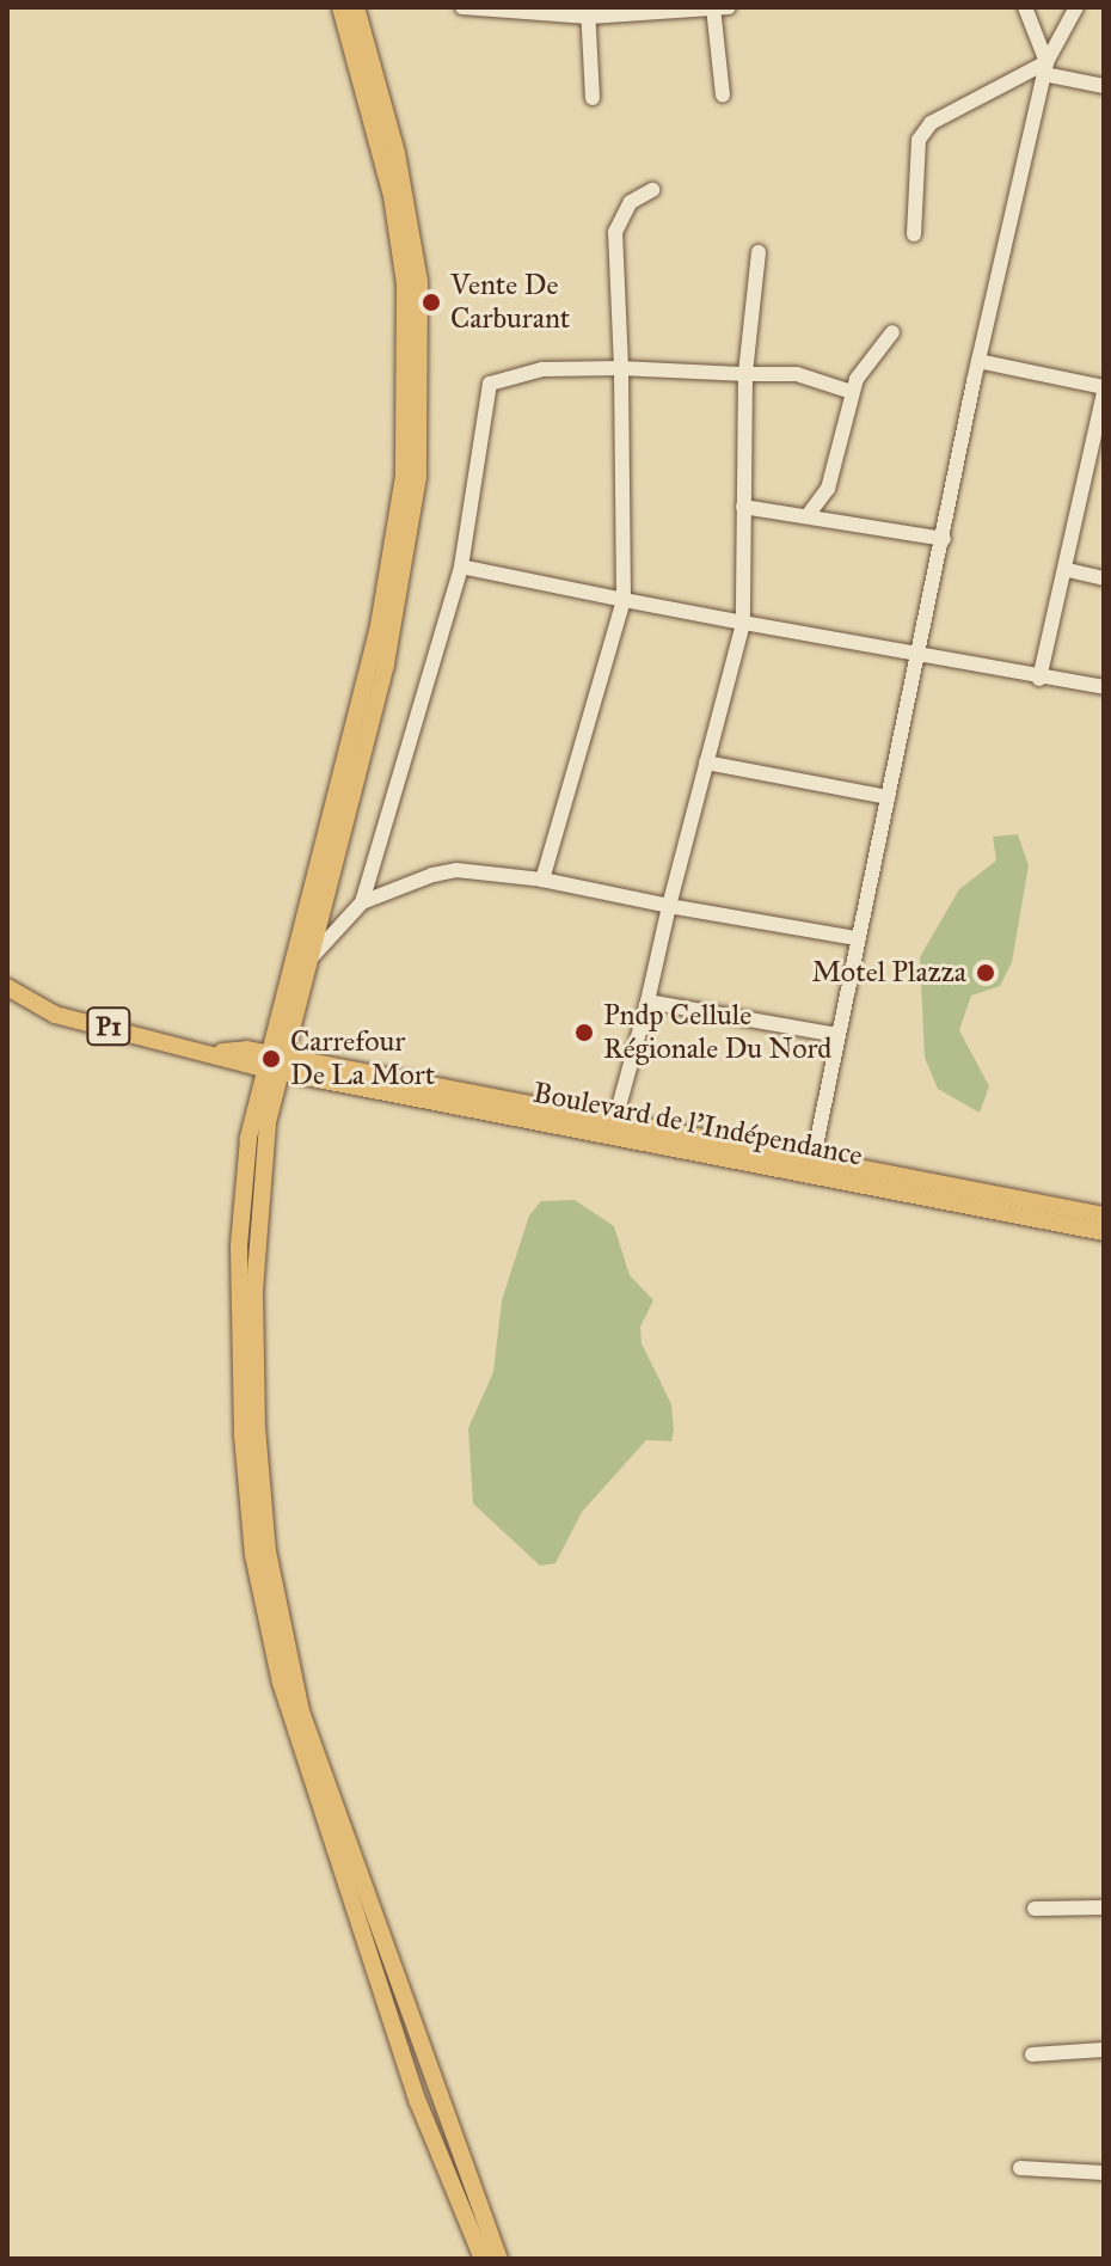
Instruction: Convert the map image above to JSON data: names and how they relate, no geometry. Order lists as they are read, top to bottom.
{
  "streets": {
    "main road": ["P1", "Boulevard de l'Indépendance"]
  },
  "places": [
    "Vente De Carburant",
    "Motel Plazza",
    "Pndp Cellule Régionale Du Nord",
    "Carrefour De La Mort"
  ]
}
